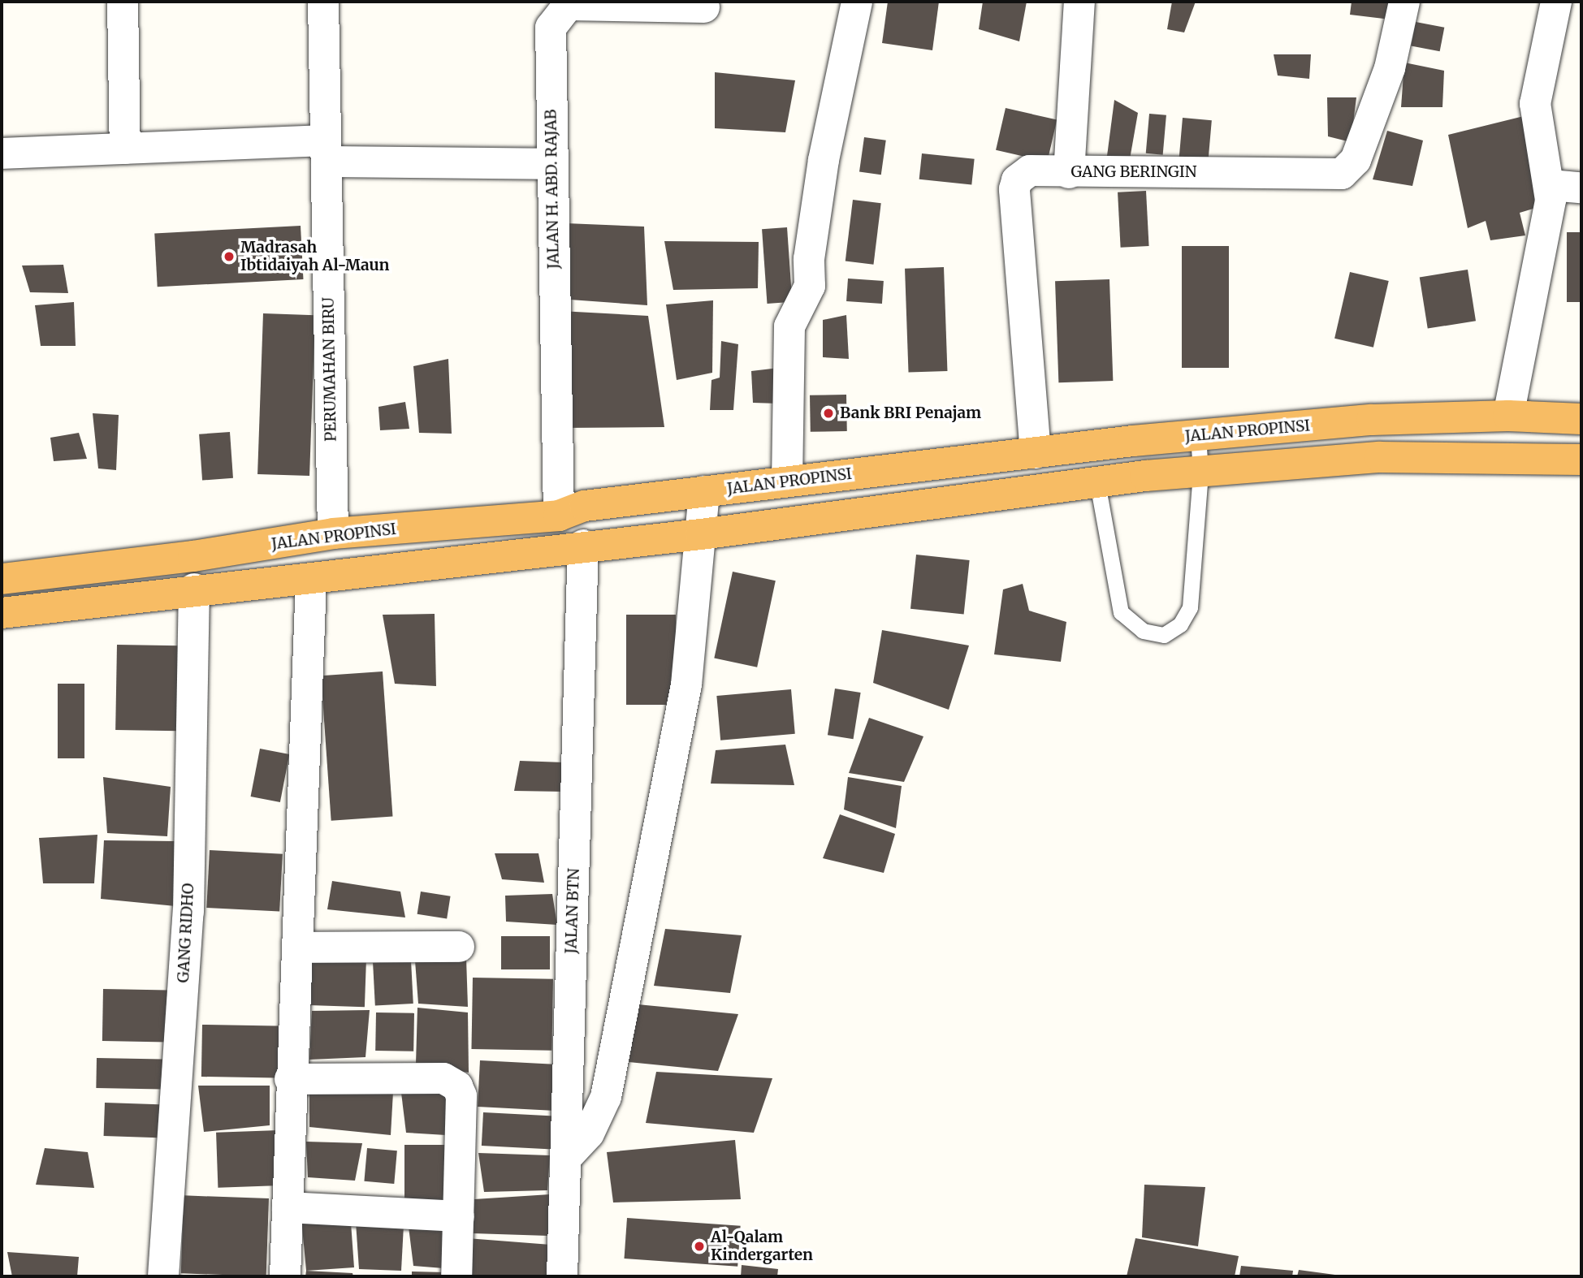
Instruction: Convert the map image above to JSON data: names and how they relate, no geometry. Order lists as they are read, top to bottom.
{
  "streets": {
    "highway": ["JALAN PROPINSI"],
    "street": [
      "GANG BERINGIN",
      "JALAN H. ABD. RAJAB",
      "PERUMAHAN BIRU",
      "JALAN BTN",
      "GANG RIDHO"
    ]
  },
  "crossings": [
    ["GANG BERINGIN", "JALAN PROPINSI"],
    ["JALAN H. ABD. RAJAB", "JALAN PROPINSI"],
    ["PERUMAHAN BIRU", "JALAN PROPINSI"]
  ],
  "places": ["Madrasah Ibtidaiyah Al-Maun", "Bank BRI Penajam", "Al-Qalam Kindergarten"]
}
